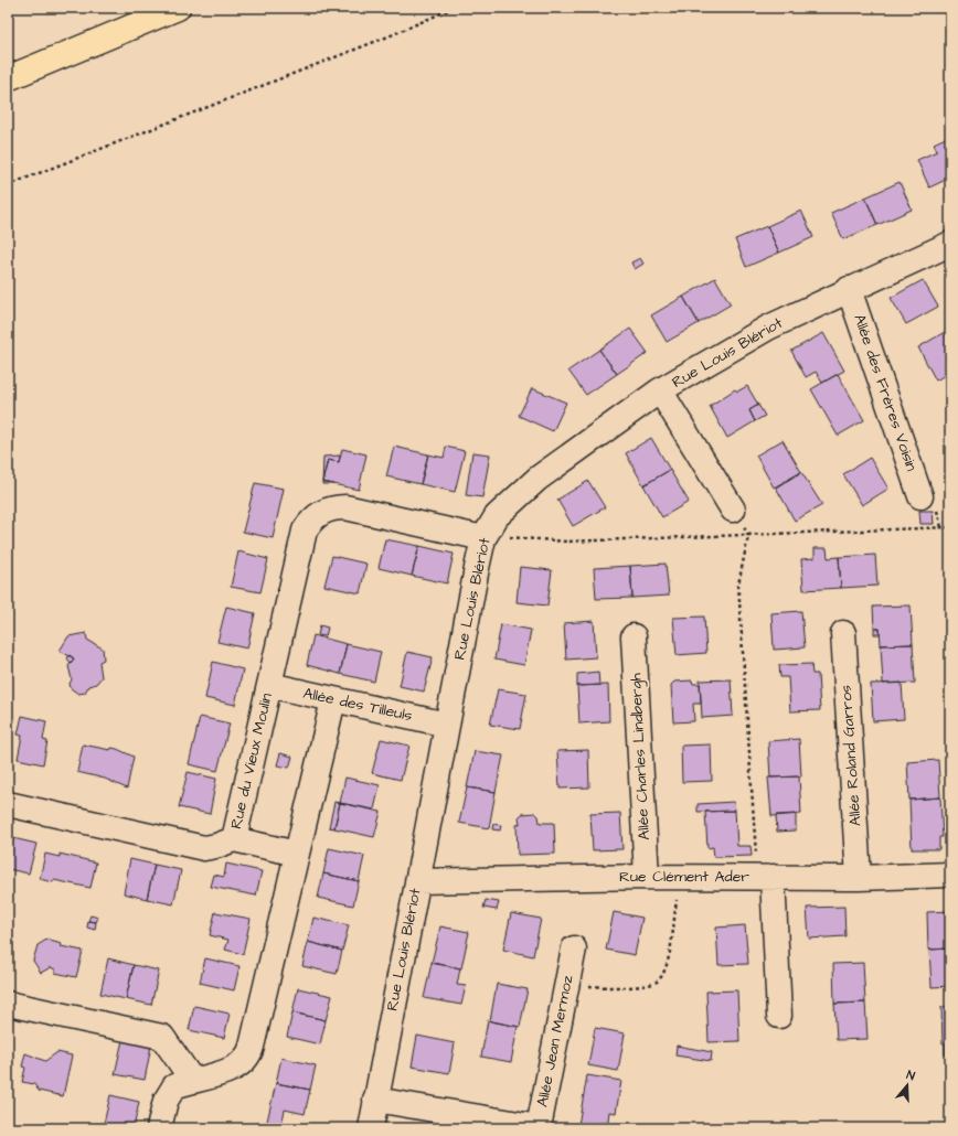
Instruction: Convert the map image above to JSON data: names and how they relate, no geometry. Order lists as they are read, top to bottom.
{
  "streets": {
    "street": [
      "Rue Louis Blériot",
      "Allée des Frères Voisin",
      "Allée des Tilleuls",
      "Allée Roland Garros",
      "Allée Charles Lindbergh",
      "Rue du Vieux Moulin",
      "Rue Clément Ader",
      "Allée Jean Mermoz"
    ]
  },
  "crossings": [
    ["Rue Louis Blériot", "Allée des Frères Voisin"],
    ["Rue Louis Blériot", "Allée des Tilleuls"],
    ["Rue Louis Blériot", "Rue du Vieux Moulin"],
    ["Rue Louis Blériot", "Rue Clément Ader"],
    ["Rue Louis Blériot", "Allée Jean Mermoz"],
    ["Allée des Tilleuls", "Rue du Vieux Moulin"],
    ["Allée Roland Garros", "Rue Clément Ader"],
    ["Allée Charles Lindbergh", "Rue Clément Ader"]
  ],
  "north": "top"
}
